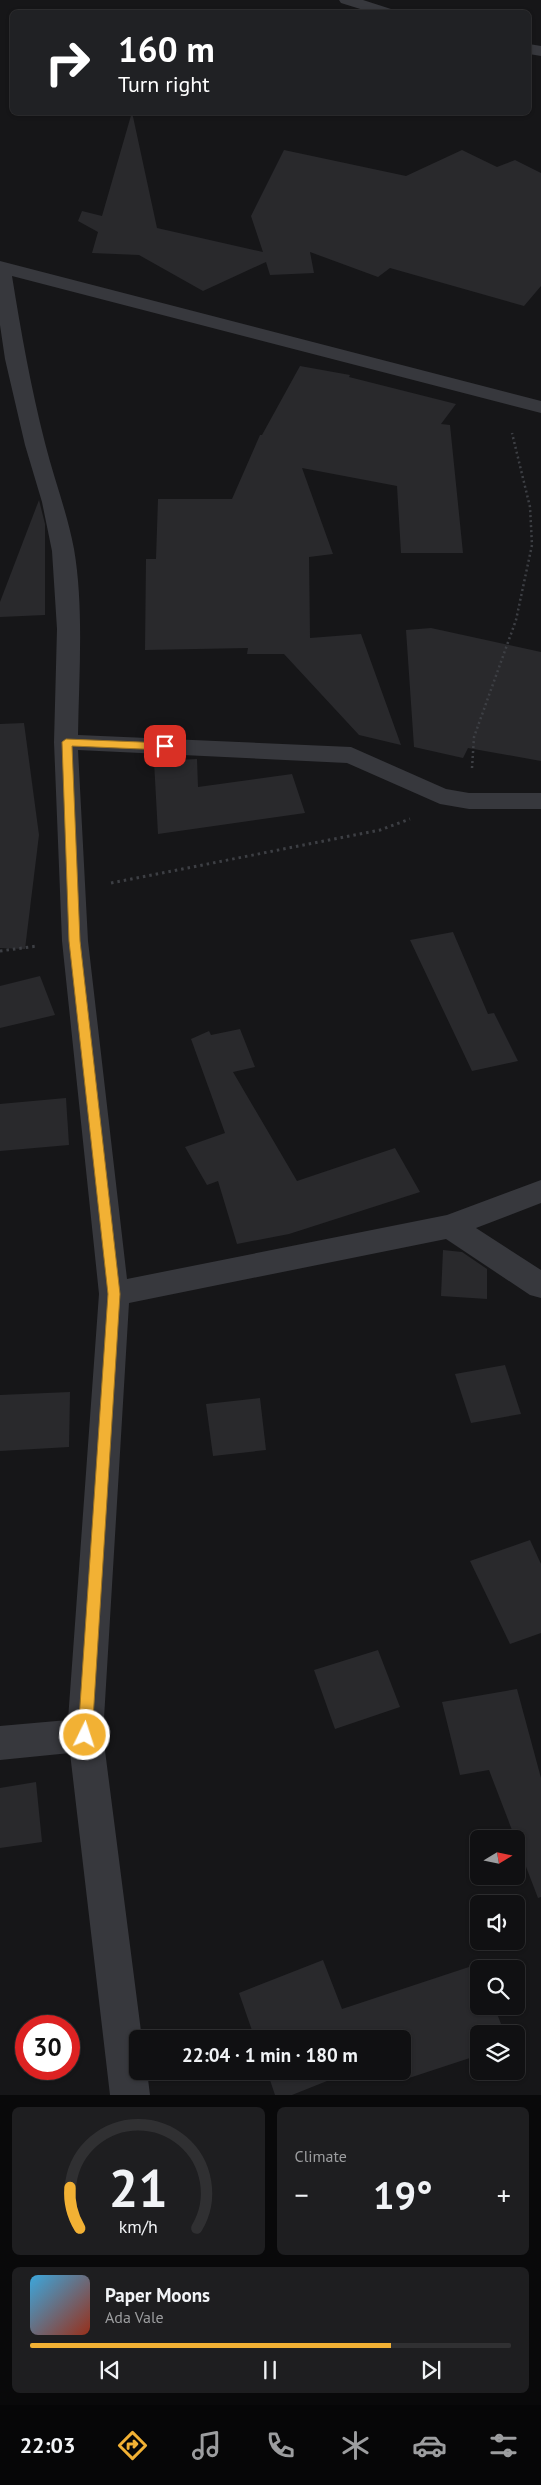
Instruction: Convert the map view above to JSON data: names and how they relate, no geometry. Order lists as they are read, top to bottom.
{
  "north": "right",
  "page": {
    "turn": ["160 m", "Turn right"],
    "limit": "30",
    "trip": "22:04 · 1 min · 180 m",
    "tile": "Climate",
    "heat": ["−", "19°", "+"],
    "song": ["Paper Moons", "Ada Vale"],
    "tabs": "22:03",
    "gauge": ["21", "km/h"]
  }
}
